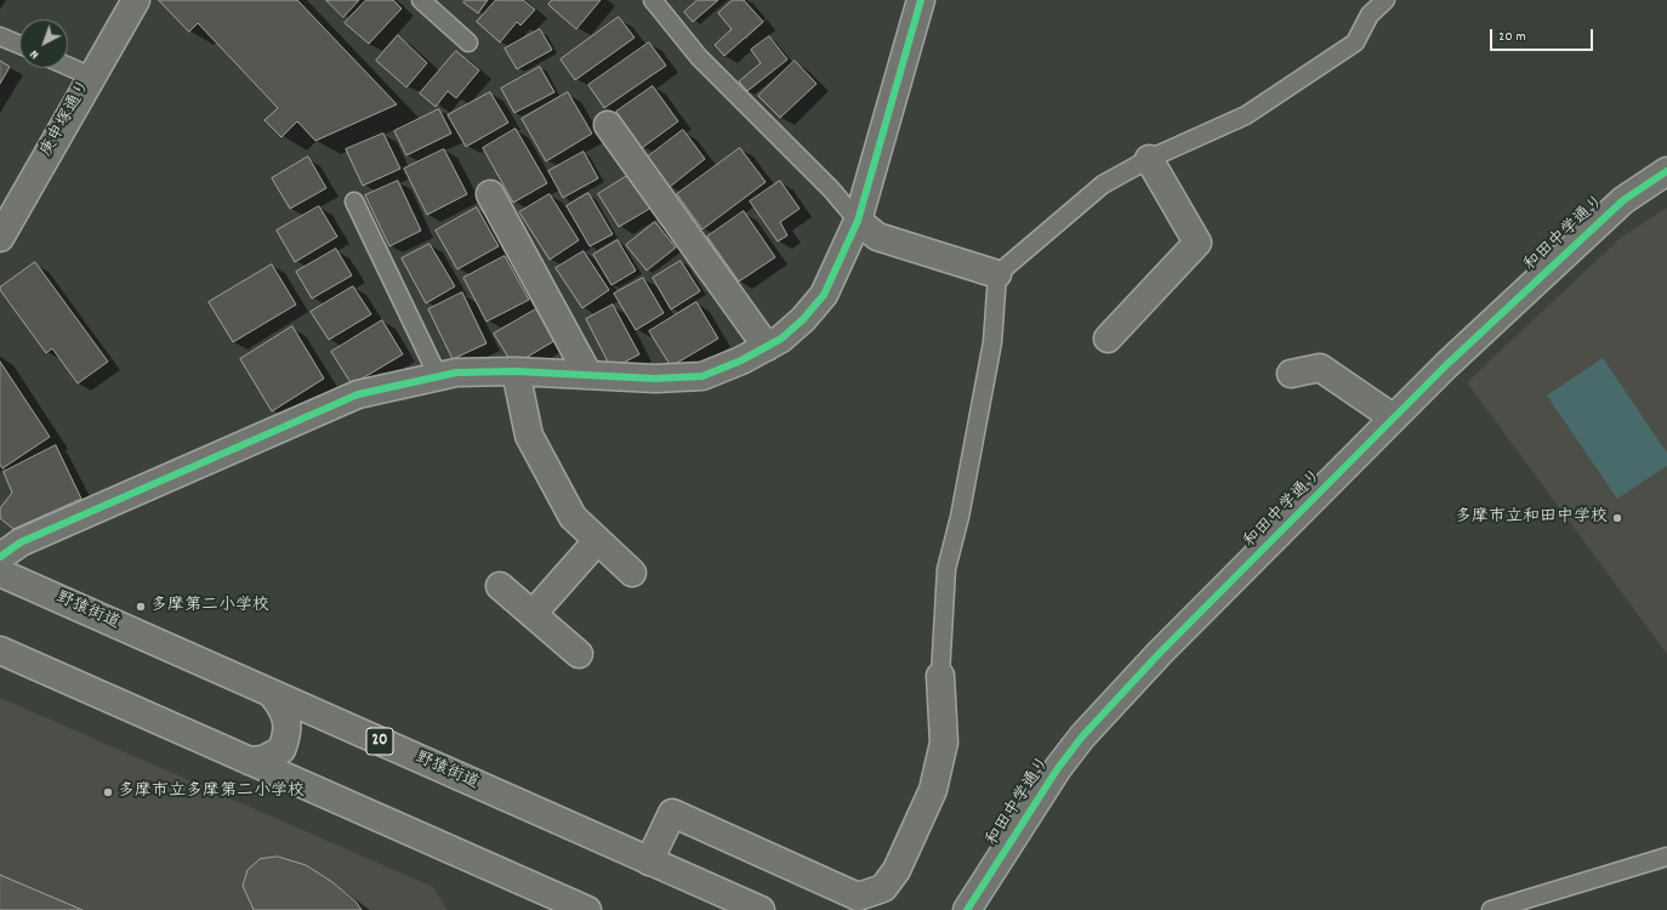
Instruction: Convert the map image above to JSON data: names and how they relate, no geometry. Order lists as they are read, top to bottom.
{
  "streets": {
    "street": [
      "庚申塚通り",
      "和田中学通り",
      "野猿街道",
      "20"
    ]
  },
  "places": ["多摩市立和田中学校", "多摩第二小学校", "多摩市立多摩第二小学校"],
  "scale_bar": "20 m",
  "north": "bottom left"
}
